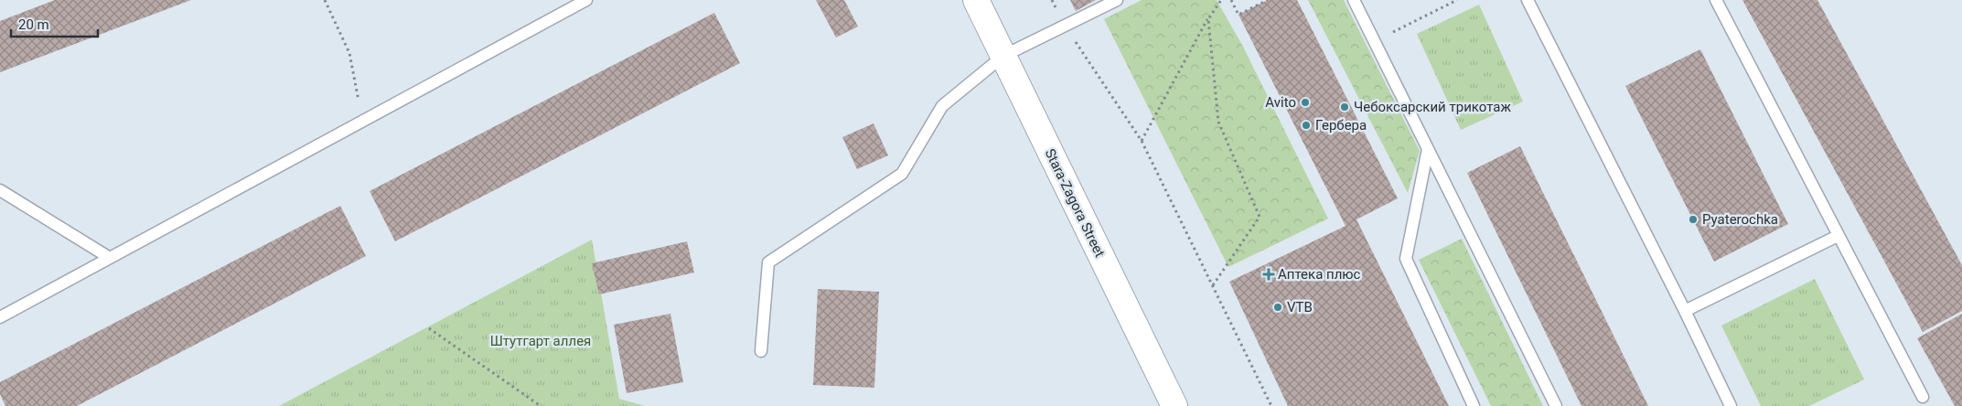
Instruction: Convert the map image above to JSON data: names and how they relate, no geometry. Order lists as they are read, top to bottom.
{
  "streets": {
    "main road": ["Stara-Zagora Street"]
  },
  "parks": ["Штутгарт аллея"],
  "places": {
    "other": [
      "Avito",
      "Чебоксарский трикотаж",
      "Гербера",
      "Pyaterochka",
      "VTB"
    ],
    "health": ["Аптека плюс"]
  },
  "scale_bar": "20 m"
}
